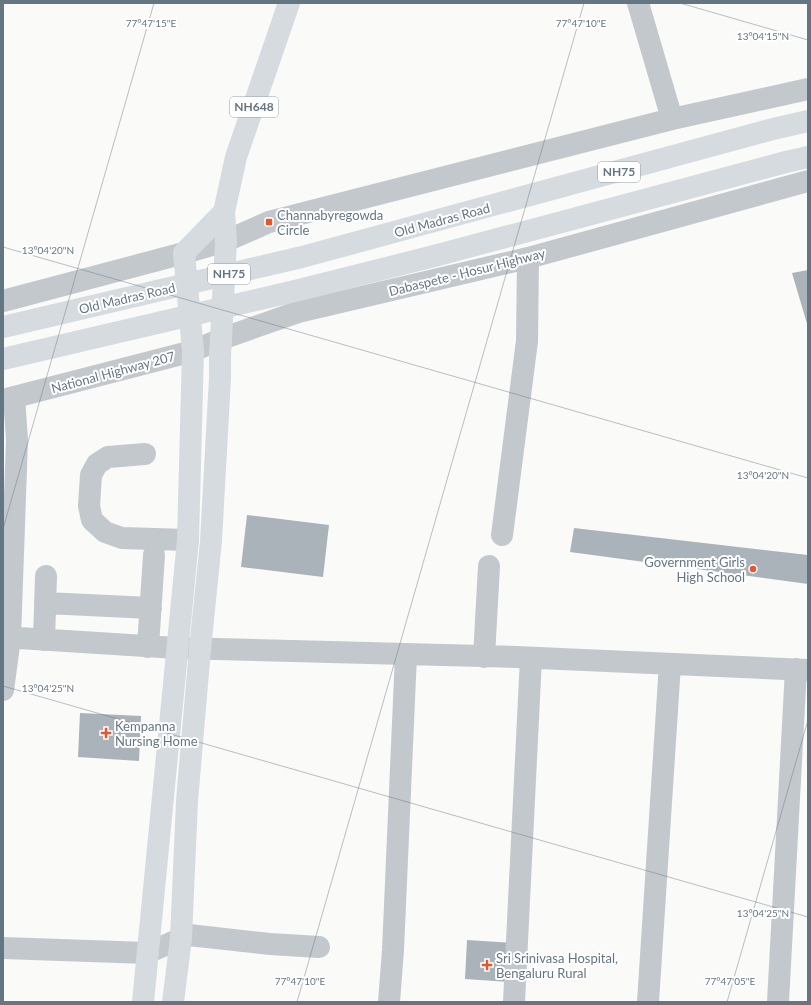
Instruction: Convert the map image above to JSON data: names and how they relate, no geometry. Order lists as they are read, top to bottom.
{
  "streets": {
    "main road": ["NH648", "NH75", "Old Madras Road"],
    "street": ["Dabaspete - Hosur Highway", "National Highway 207"]
  },
  "crossings": [
    ["NH648", "Dabaspete - Hosur Highway"],
    ["NH648", "National Highway 207"],
    ["Dabaspete - Hosur Highway", "National Highway 207"]
  ],
  "places": {
    "transit": ["Channabyregowda Circle"],
    "other": ["Government Girls High School"],
    "health": ["Kempanna Nursing Home", "Sri Srinivasa Hospital, Bengaluru Rural"]
  },
  "coordinates": [
    "77°47'15\"E",
    "77°47'10\"E",
    "13°04'15\"N",
    "13°04'20\"N",
    "13°04'25\"N",
    "77°47'05\"E"
  ]
}
